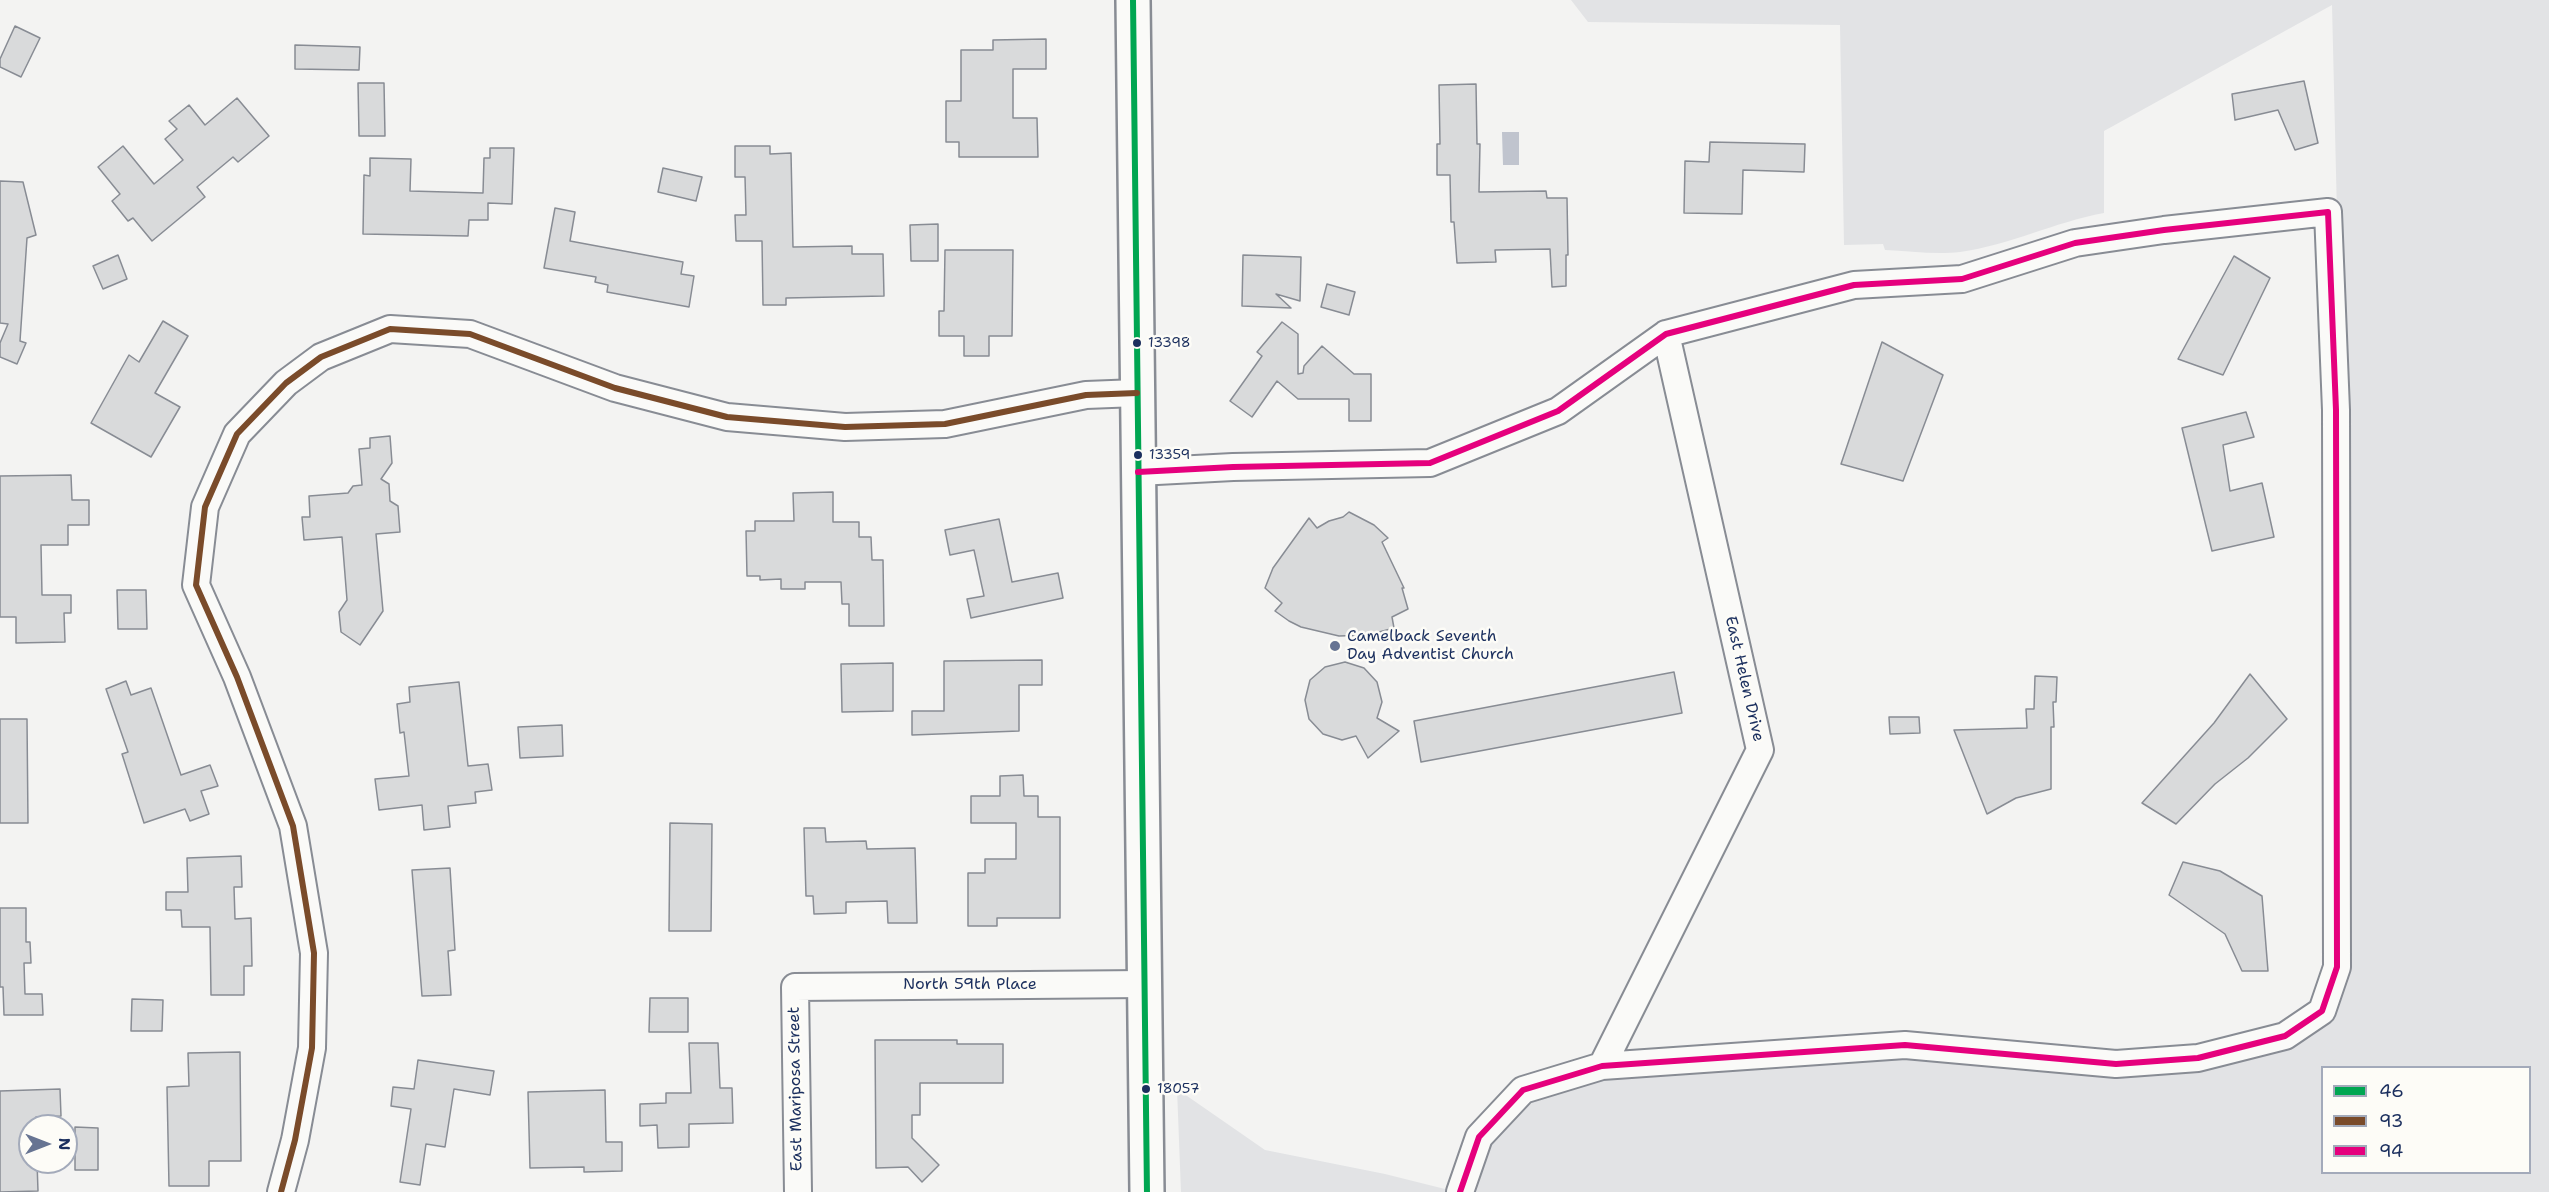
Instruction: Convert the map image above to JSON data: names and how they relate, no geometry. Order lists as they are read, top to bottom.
{
  "streets": {
    "street": ["East Helen Drive", "North 59th Place", "East Mariposa Street"]
  },
  "crossings": [
    ["North 59th Place", "East Mariposa Street"]
  ],
  "places": [
    "13398",
    "13359",
    "Camelback Seventh Day Adventist Church",
    "18057"
  ],
  "lines": ["transit line 46", "transit line 94", "transit line 93"],
  "legend": ["46", "93", "94"],
  "north": "right"
}
